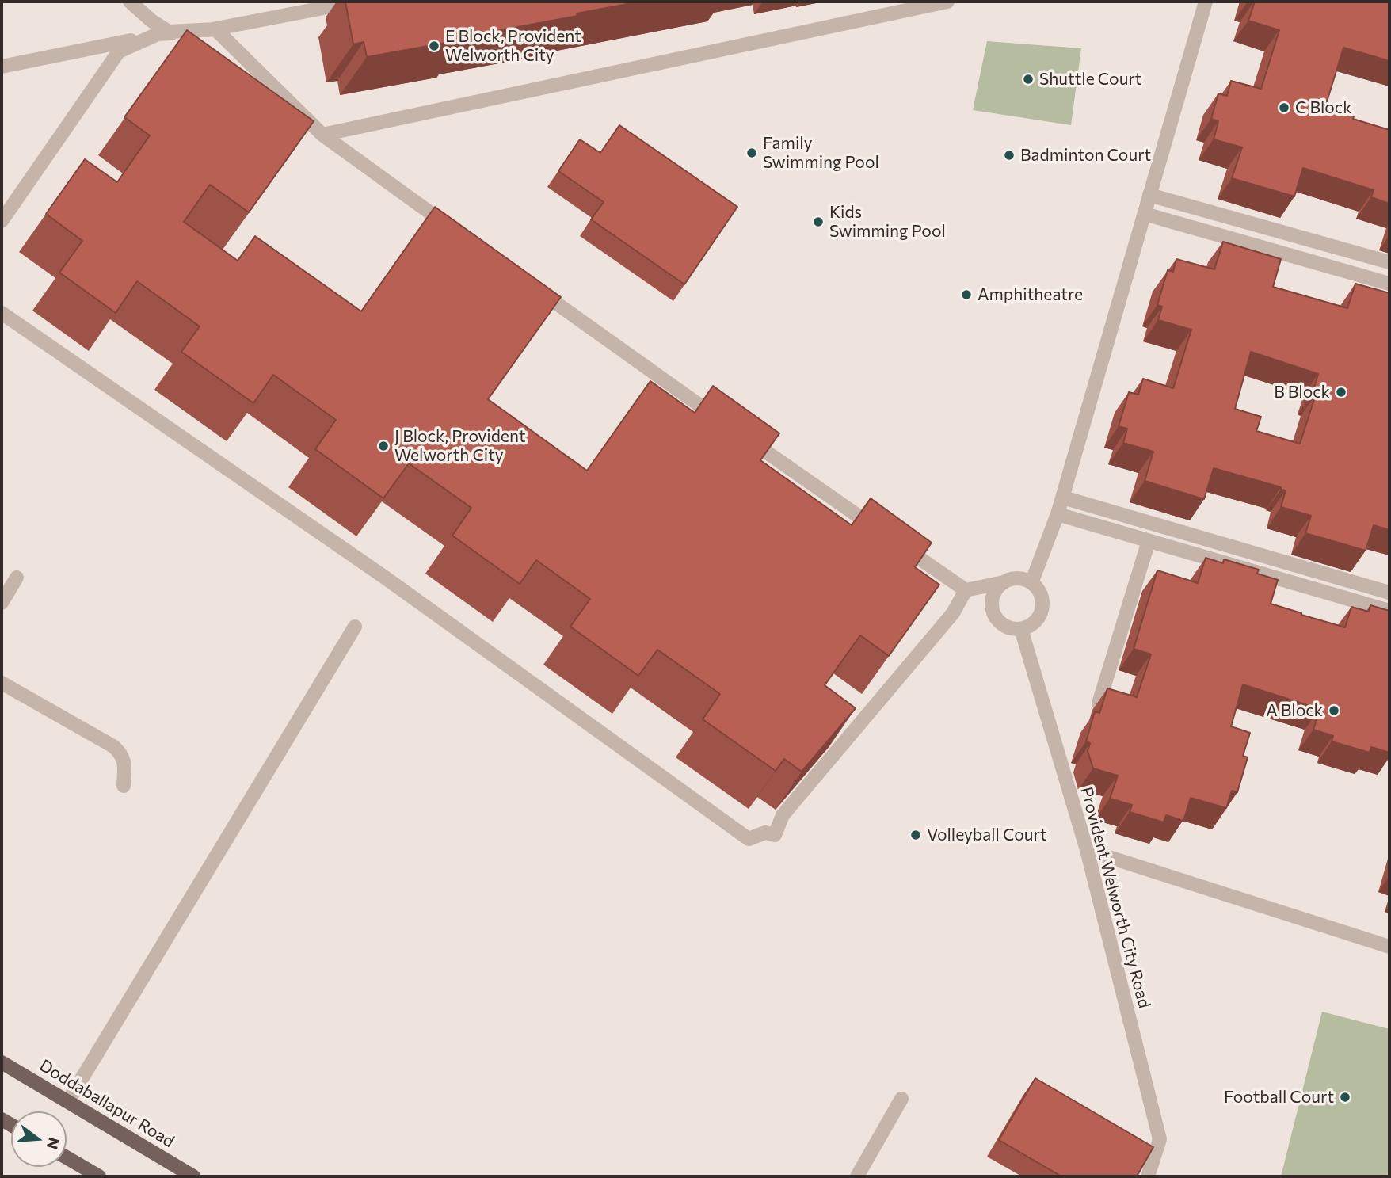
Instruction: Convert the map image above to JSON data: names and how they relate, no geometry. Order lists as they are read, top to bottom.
{
  "streets": {
    "main road": ["Doddaballapur Road"],
    "street": ["Provident Welworth City Road"]
  },
  "places": [
    "E Block, Provident Welworth City",
    "Shuttle Court",
    "C Block",
    "Family Swimming Pool",
    "Badminton Court",
    "Kids Swimming Pool",
    "Amphitheatre",
    "B Block",
    "J Block, Provident Welworth City",
    "A Block",
    "Volleyball Court",
    "Football Court"
  ],
  "north": "right"
}
